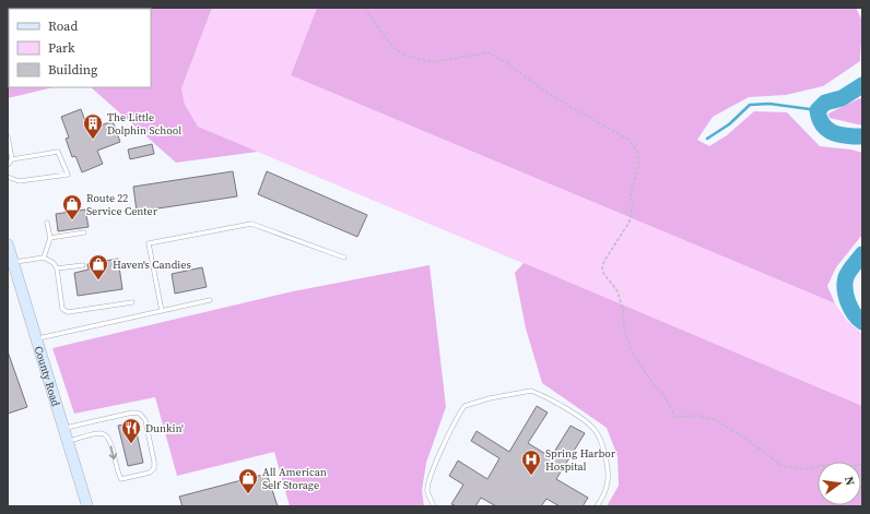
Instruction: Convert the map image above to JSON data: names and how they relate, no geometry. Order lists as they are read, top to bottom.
{
  "streets": {
    "main road": ["County Road"]
  },
  "places": {
    "building": ["The Little Dolphin School"],
    "shop": ["Route 22 Service Center", "Haven's Candies", "All American Self Storage"],
    "restaurant": ["Dunkin'"],
    "hospital": ["Spring Harbor Hospital"]
  },
  "legend": ["Road", "Park", "Building"],
  "north": "right"
}
